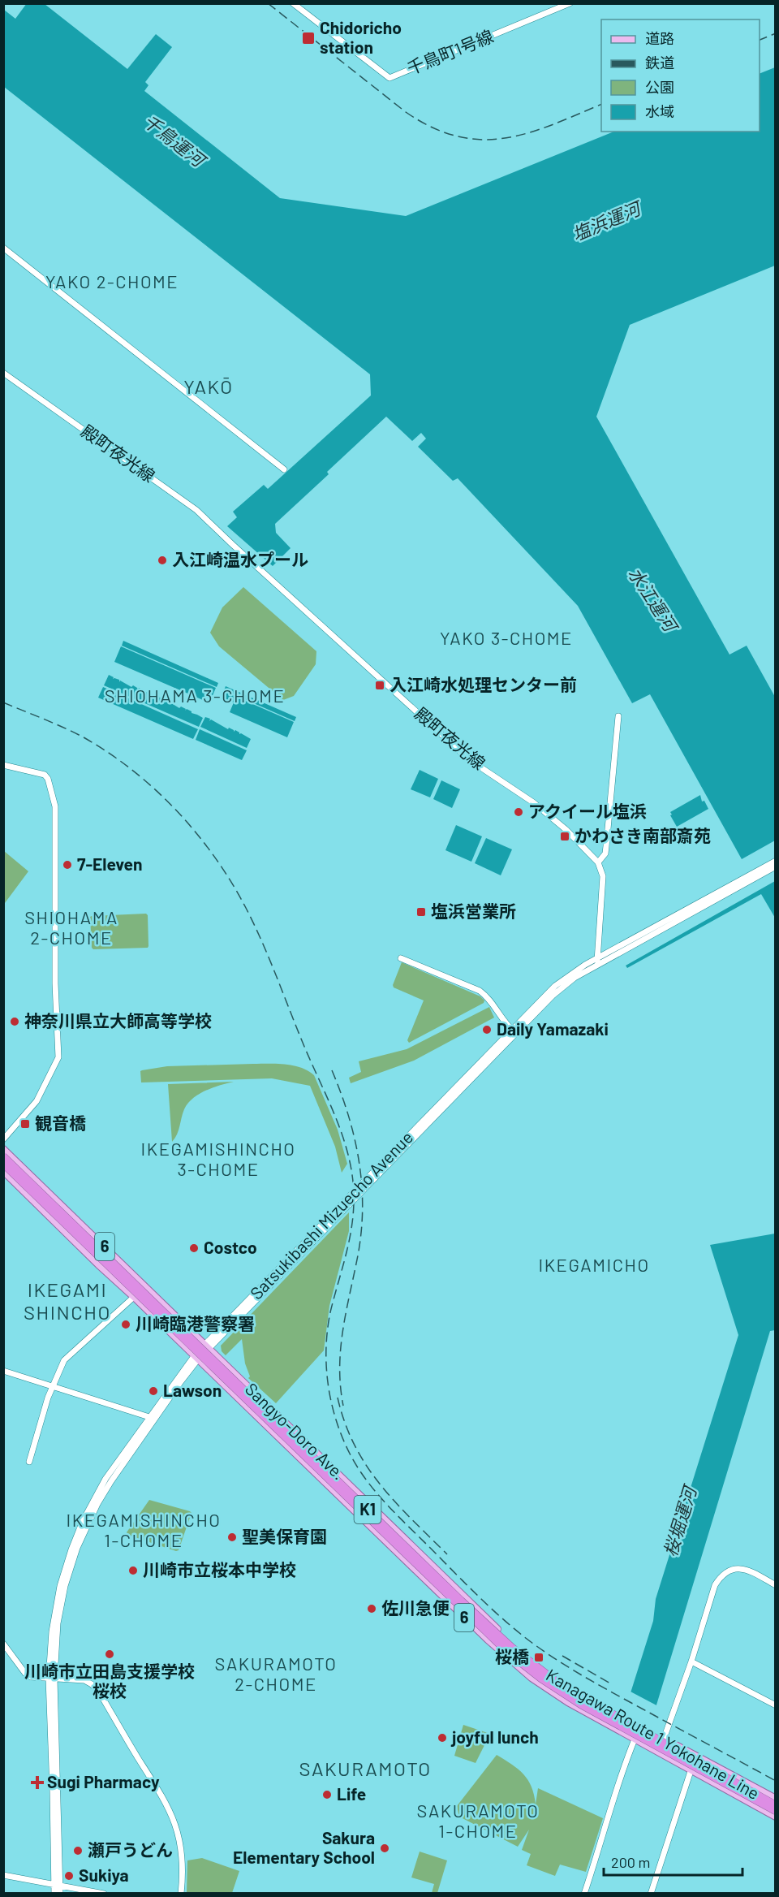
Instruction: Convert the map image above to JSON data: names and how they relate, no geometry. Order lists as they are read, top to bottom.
{
  "streets": {
    "highway": ["K1", "Kanagawa Route 1 Yokohane Line"],
    "main road": ["6", "Sangyo-Doro Ave."],
    "street": ["千鳥町1号線", "殿町夜光線", "Satsukibashi Mizuecho Avenue"]
  },
  "crossings": [
    ["Satsukibashi Mizuecho Avenue", "Sangyo-Doro Ave."]
  ],
  "districts": [
    "YAKO 2-CHOME",
    "YAKŌ",
    "YAKO 3-CHOME",
    "SHIOHAMA 3-CHOME",
    "SHIOHAMA 2-CHOME",
    "IKEGAMISHINCHO 3-CHOME",
    "IKEGAMICHO",
    "IKEGAMI SHINCHO",
    "IKEGAMISHINCHO 1-CHOME",
    "SAKURAMOTO 2-CHOME",
    "SAKURAMOTO",
    "SAKURAMOTO 1-CHOME"
  ],
  "water": [
    "千鳥運河",
    "塩浜運河",
    "水江運河",
    "桜堀運河"
  ],
  "places": {
    "transit": [
      "Chidoricho station",
      "入江崎水処理センター前",
      "かわさき南部斎苑",
      "塩浜営業所",
      "観音橋",
      "桜橋"
    ],
    "other": [
      "入江崎温水プール",
      "アクイール塩浜",
      "7-Eleven",
      "神奈川県立大師高等学校",
      "Daily Yamazaki",
      "Costco",
      "川崎臨港警察署",
      "Lawson",
      "聖美保育園",
      "川崎市立桜本中学校",
      "佐川急便",
      "川崎市立田島支援学校 桜校",
      "joyful lunch",
      "Life",
      "Sakura Elementary School",
      "瀬戸うどん",
      "Sukiya"
    ],
    "health": ["Sugi Pharmacy"]
  },
  "legend": [
    "道路",
    "鉄道",
    "公園",
    "水域"
  ],
  "scale_bar": "200 m"
}
